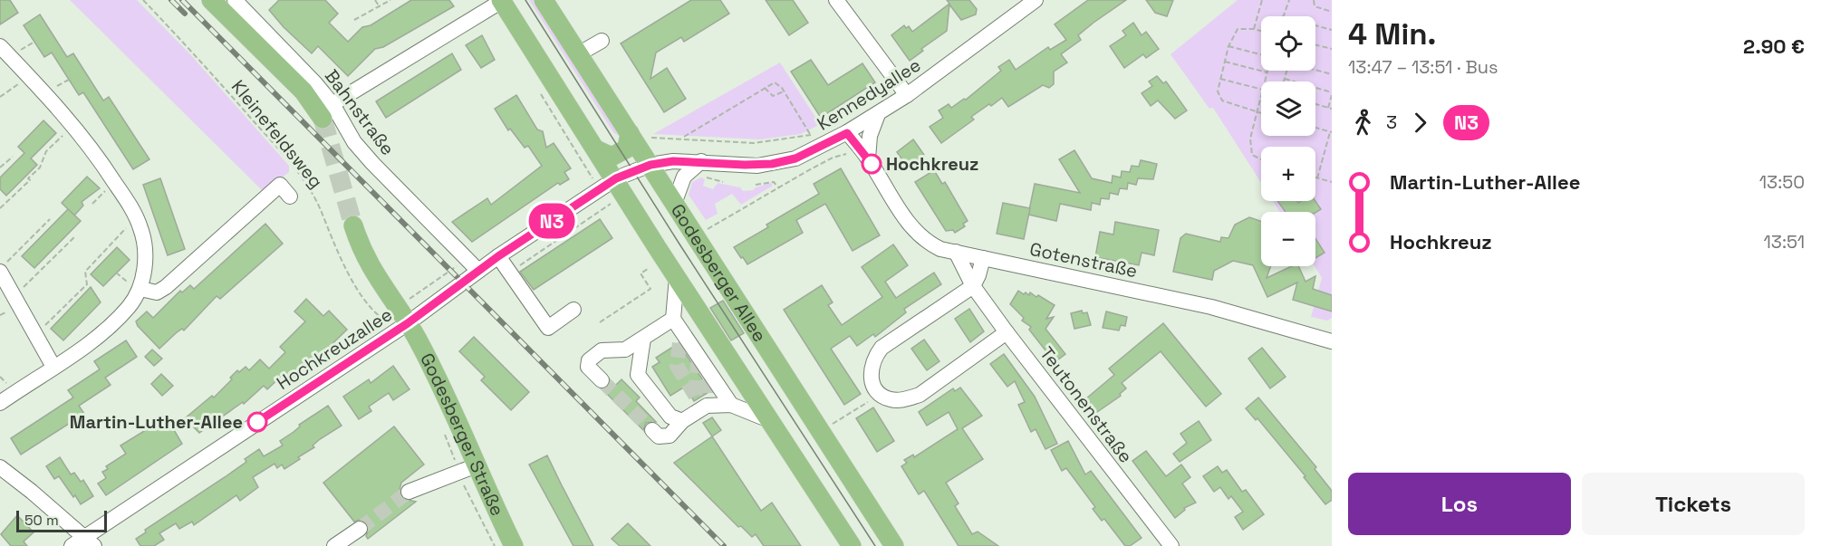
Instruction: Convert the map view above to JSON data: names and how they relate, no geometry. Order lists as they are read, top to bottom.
{
  "streets": {
    "main road": ["Godesberger Allee", "Godesberger Straße"],
    "street": [
      "Kennedyallee",
      "Bahnstraße",
      "Gotenstraße",
      "Hochkreuzallee",
      "Teutonenstraße"
    ],
    "path": ["Kleinefeldsweg"]
  },
  "crossings": [
    ["Kennedyallee", "Gotenstraße"],
    ["Kennedyallee", "Godesberger Allee"],
    ["Kennedyallee", "Hochkreuzallee"],
    ["Bahnstraße", "Hochkreuzallee"],
    ["Gotenstraße", "Teutonenstraße"],
    ["Godesberger Allee", "Hochkreuzallee"],
    ["Hochkreuzallee", "Godesberger Straße"]
  ],
  "places": ["Hochkreuz", "Martin-Luther-Allee"],
  "lines": ["bus line N3"],
  "scale_bar": "50 m",
  "page": {
    "on_map": "N3",
    "heading": ["4 Min.", "13:47 – 13:51 · Bus", "2.90 €"],
    "map_buttons": ["+", "−"],
    "legs": ["3", "N3"],
    "list": [
      {
        "name": "Martin-Luther-Allee",
        "value": "13:50"
      },
      {
        "name": "Hochkreuz",
        "value": "13:51"
      }
    ],
    "buttons": ["Los", "Tickets"],
    "scale": "50 m"
  }
}
